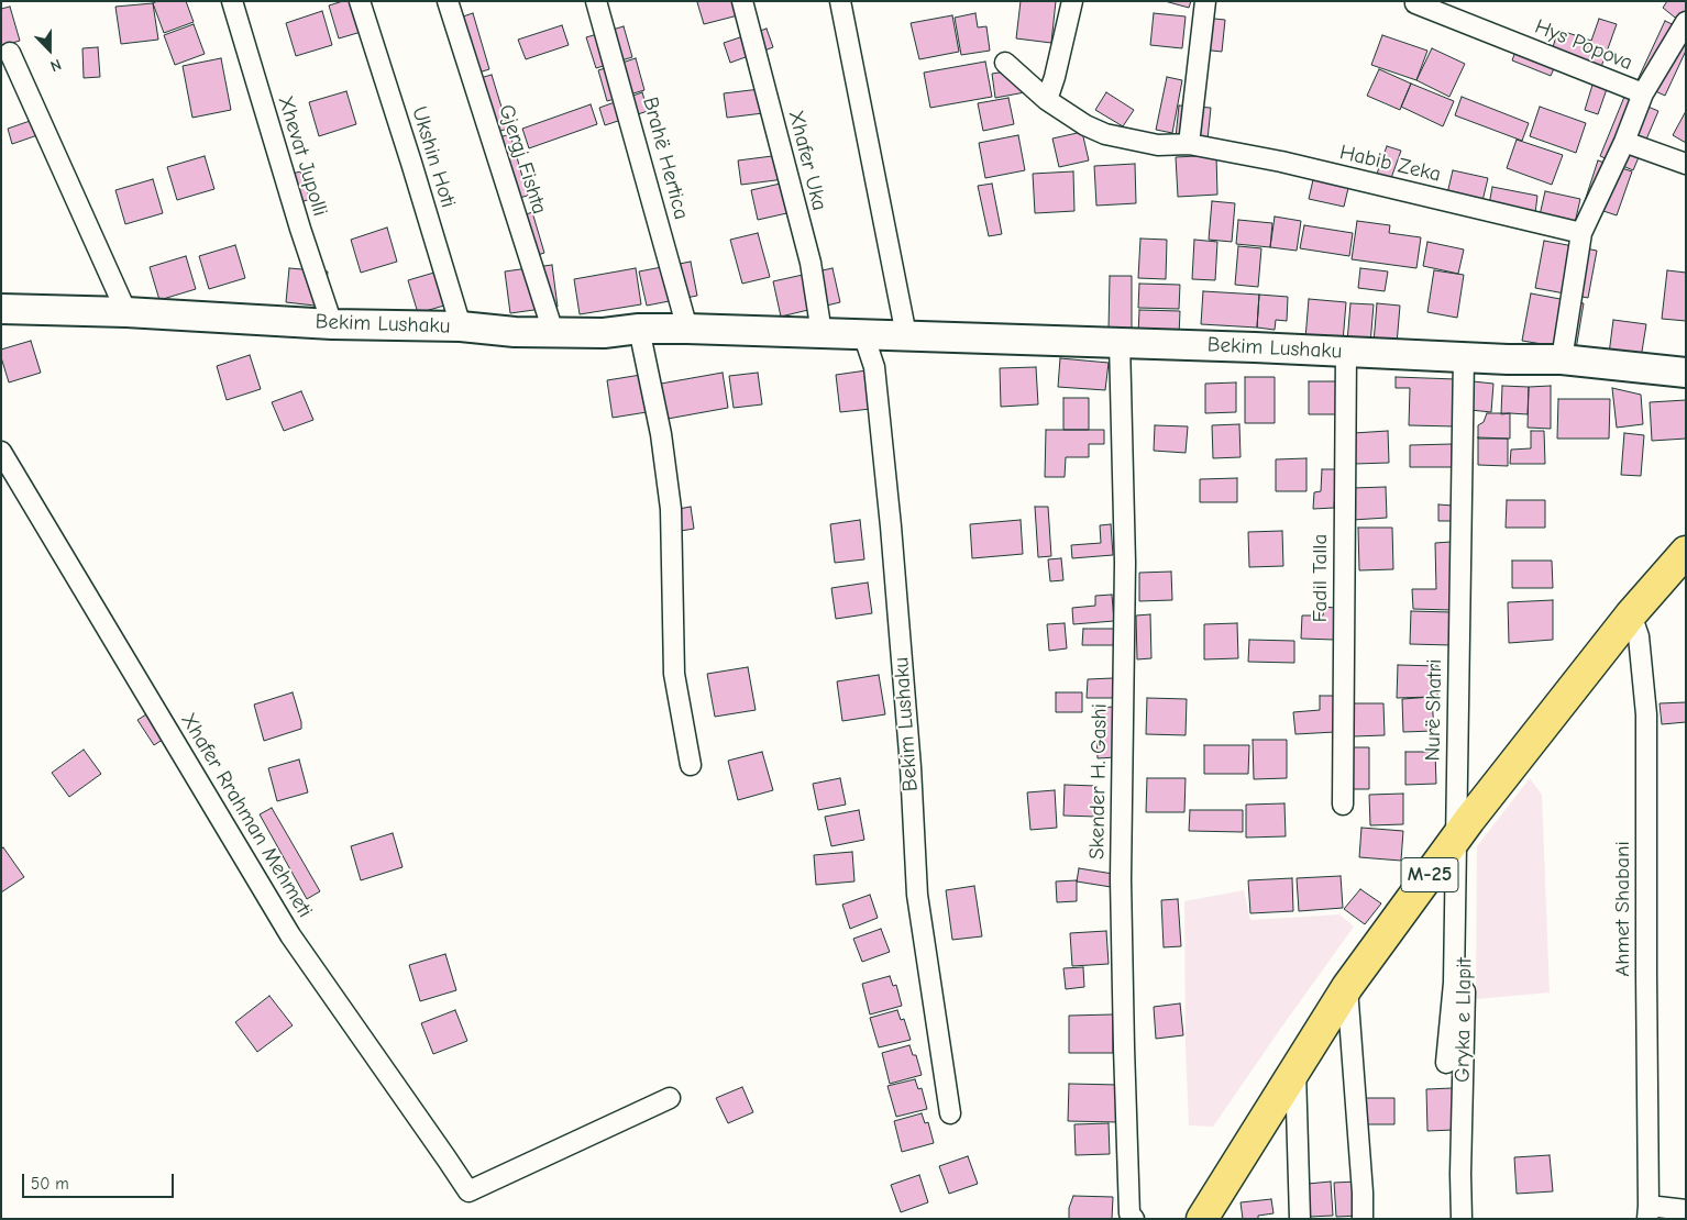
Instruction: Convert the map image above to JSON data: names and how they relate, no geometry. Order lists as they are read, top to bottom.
{
  "streets": {
    "main road": ["M-25"],
    "street": [
      "Hys Popova",
      "Xhevat Jupolli",
      "Ukshin Hoti",
      "Brahë Hertica",
      "Gjergj Fishta",
      "Xhafer Uka",
      "Habib Zeka",
      "Bekim Lushaku",
      "Fadil Talla",
      "Nurë Shatri",
      "Skender H. Gashi",
      "Xhafer Rrahman Mehmeti",
      "Ahmet Shabani",
      "Gryka e Llapit"
    ]
  },
  "crossings": [
    ["Hys Popova", "Habib Zeka"],
    ["Hys Popova", "Bekim Lushaku"],
    ["Xhevat Jupolli", "Bekim Lushaku"],
    ["Ukshin Hoti", "Bekim Lushaku"],
    ["Brahë Hertica", "Bekim Lushaku"],
    ["Gjergj Fishta", "Bekim Lushaku"],
    ["Xhafer Uka", "Bekim Lushaku"],
    ["Bekim Lushaku", "Fadil Talla"],
    ["Bekim Lushaku", "Nurë Shatri"],
    ["Bekim Lushaku", "Skender H. Gashi"],
    ["Nurë Shatri", "M-25"],
    ["Nurë Shatri", "Gryka e Llapit"],
    ["M-25", "Ahmet Shabani"],
    ["M-25", "Gryka e Llapit"]
  ],
  "scale_bar": "50 m",
  "north": "bottom"
}
